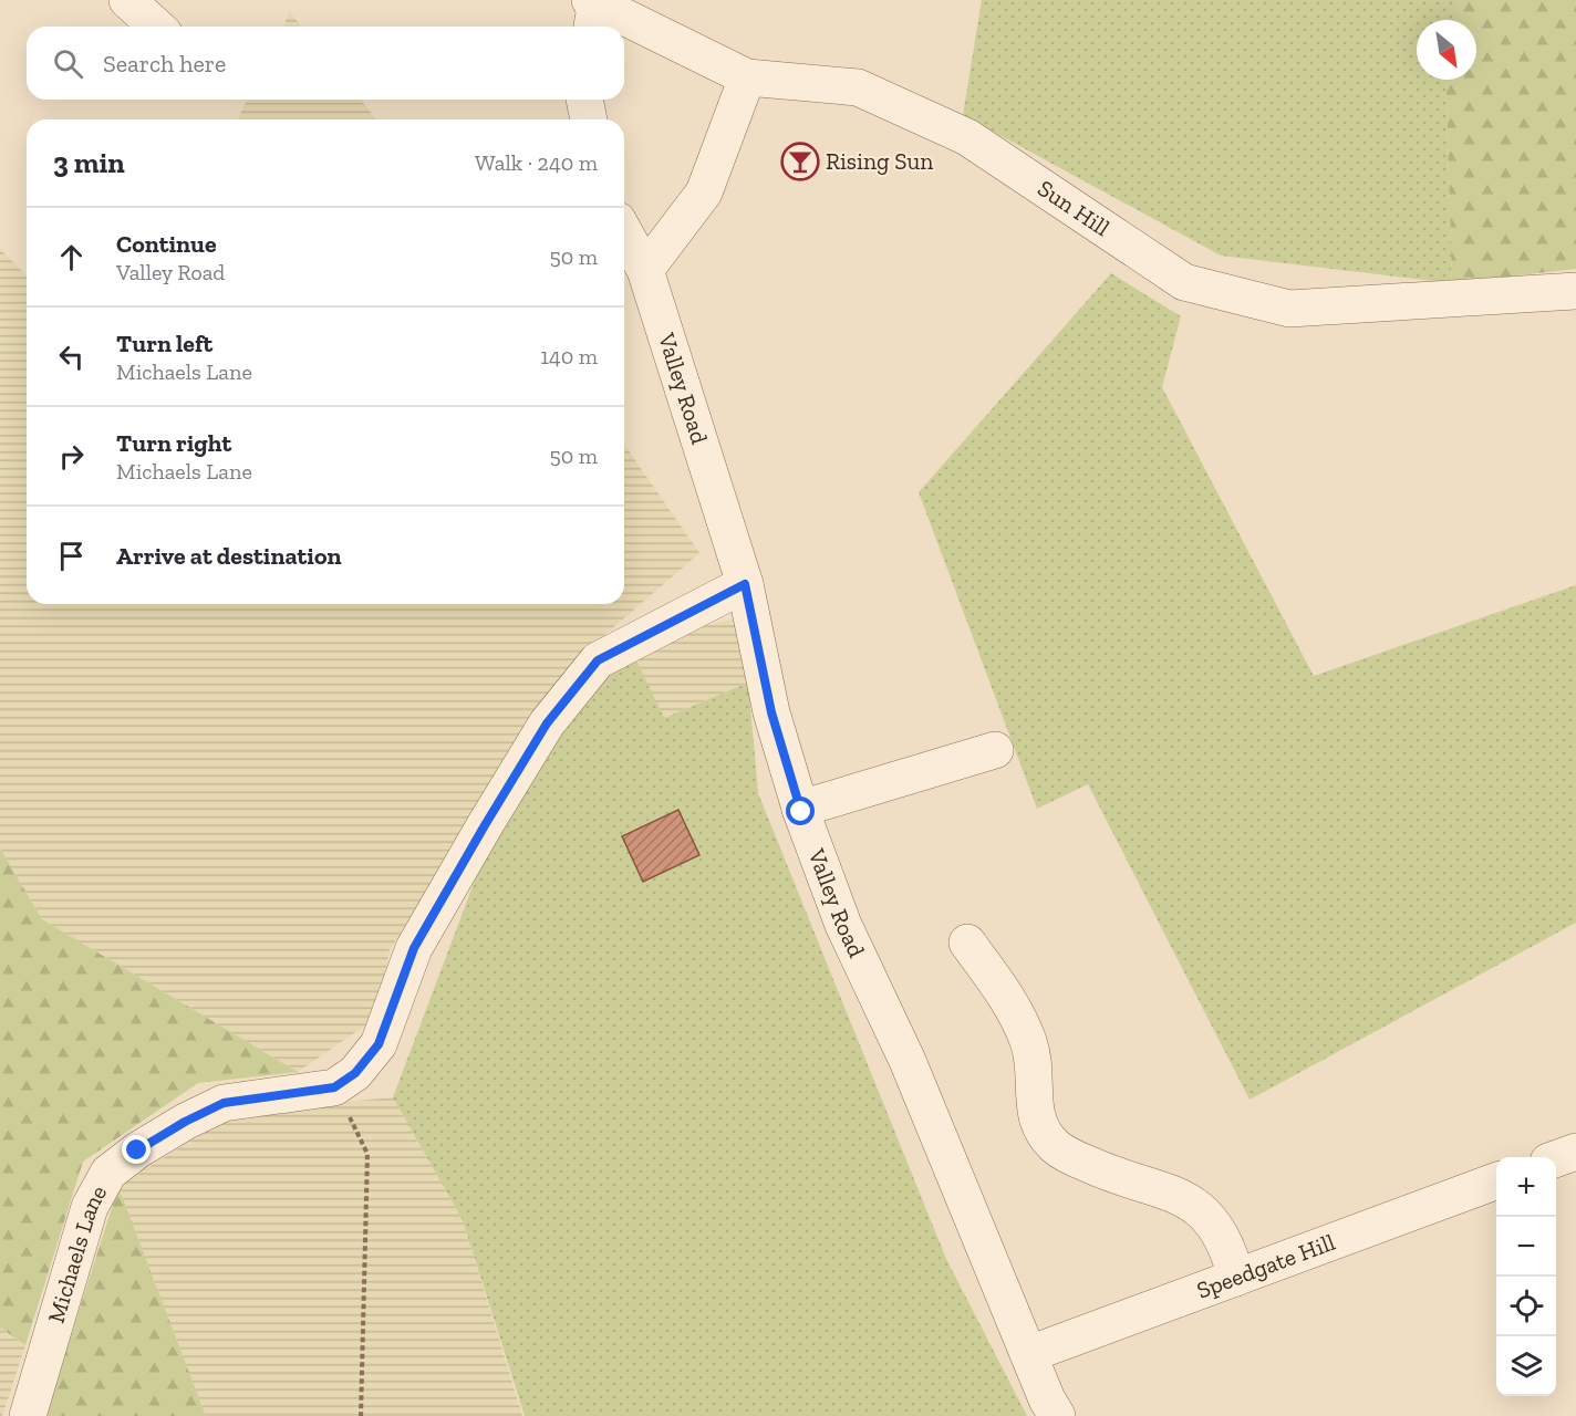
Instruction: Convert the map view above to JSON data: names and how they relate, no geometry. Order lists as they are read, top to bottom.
{
  "streets": {
    "street": [
      "Sun Hill",
      "Valley Road",
      "Michaels Lane",
      "Speedgate Hill"
    ]
  },
  "crossings": [
    ["Valley Road", "Speedgate Hill"]
  ],
  "places": {
    "bar": ["Rising Sun"]
  },
  "north": "bottom right",
  "page": {
    "search": "Search here",
    "heading": ["3 min", "Walk · 240 m"],
    "list": [
      ["Continue", "Valley Road", "50 m"],
      ["Turn left", "Michaels Lane", "140 m"],
      ["Turn right", "Michaels Lane", "50 m"],
      "Arrive at destination"
    ],
    "map_buttons": ["+", "−"]
  }
}
